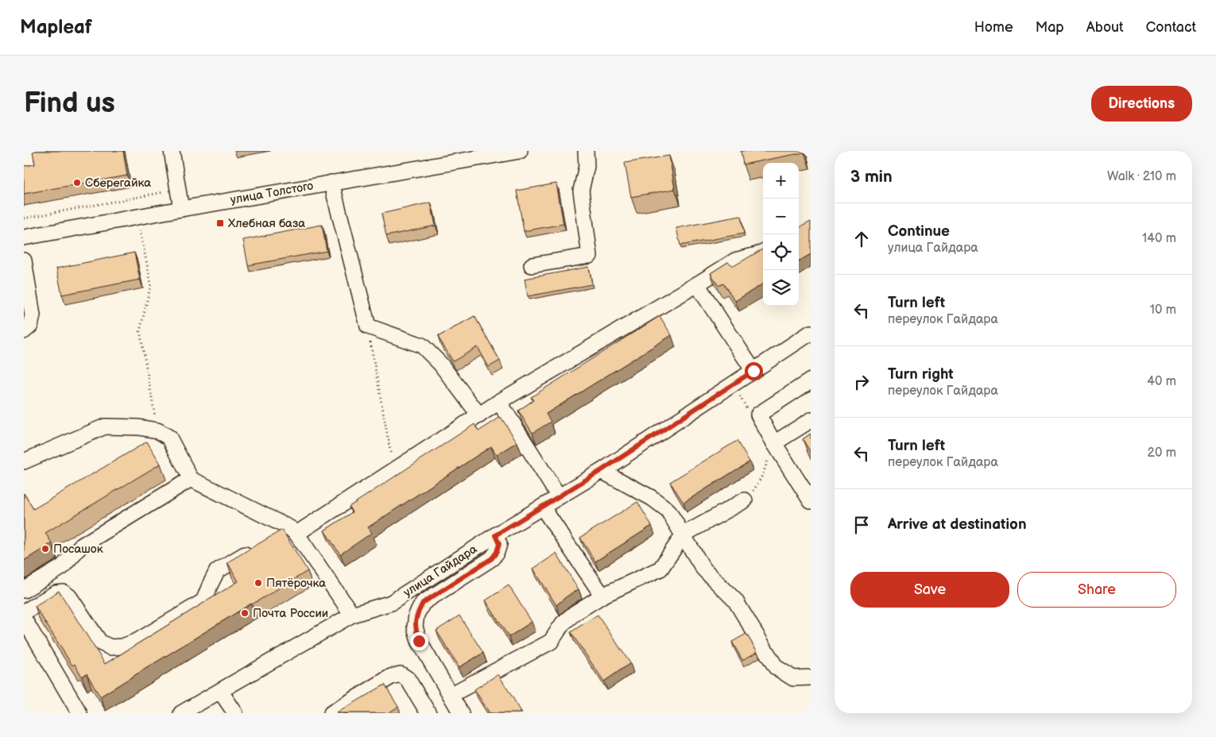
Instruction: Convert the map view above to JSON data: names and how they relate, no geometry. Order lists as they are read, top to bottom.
{
  "streets": {
    "street": ["улица Толстого", "улица Гайдара"]
  },
  "places": {
    "other": [
      "Сберегайка",
      "Посашок",
      "Пятёрочка",
      "Почта России"
    ],
    "transit": ["Хлебная база"]
  },
  "page": {
    "header": "Mapleaf",
    "nav": [
      "Home",
      "Map",
      "About",
      "Contact"
    ],
    "buttons": [
      "Directions",
      ["Save", "Share"]
    ],
    "title": "Find us",
    "heading": ["3 min", "Walk · 210 m"],
    "map_buttons": ["+", "−"],
    "list": [
      ["Continue", "улица Гайдара", "140 m"],
      ["Turn left", "переулок Гайдара", "10 m"],
      ["Turn right", "переулок Гайдара", "40 m"],
      ["Turn left", "переулок Гайдара", "20 m"],
      "Arrive at destination"
    ]
  }
}
